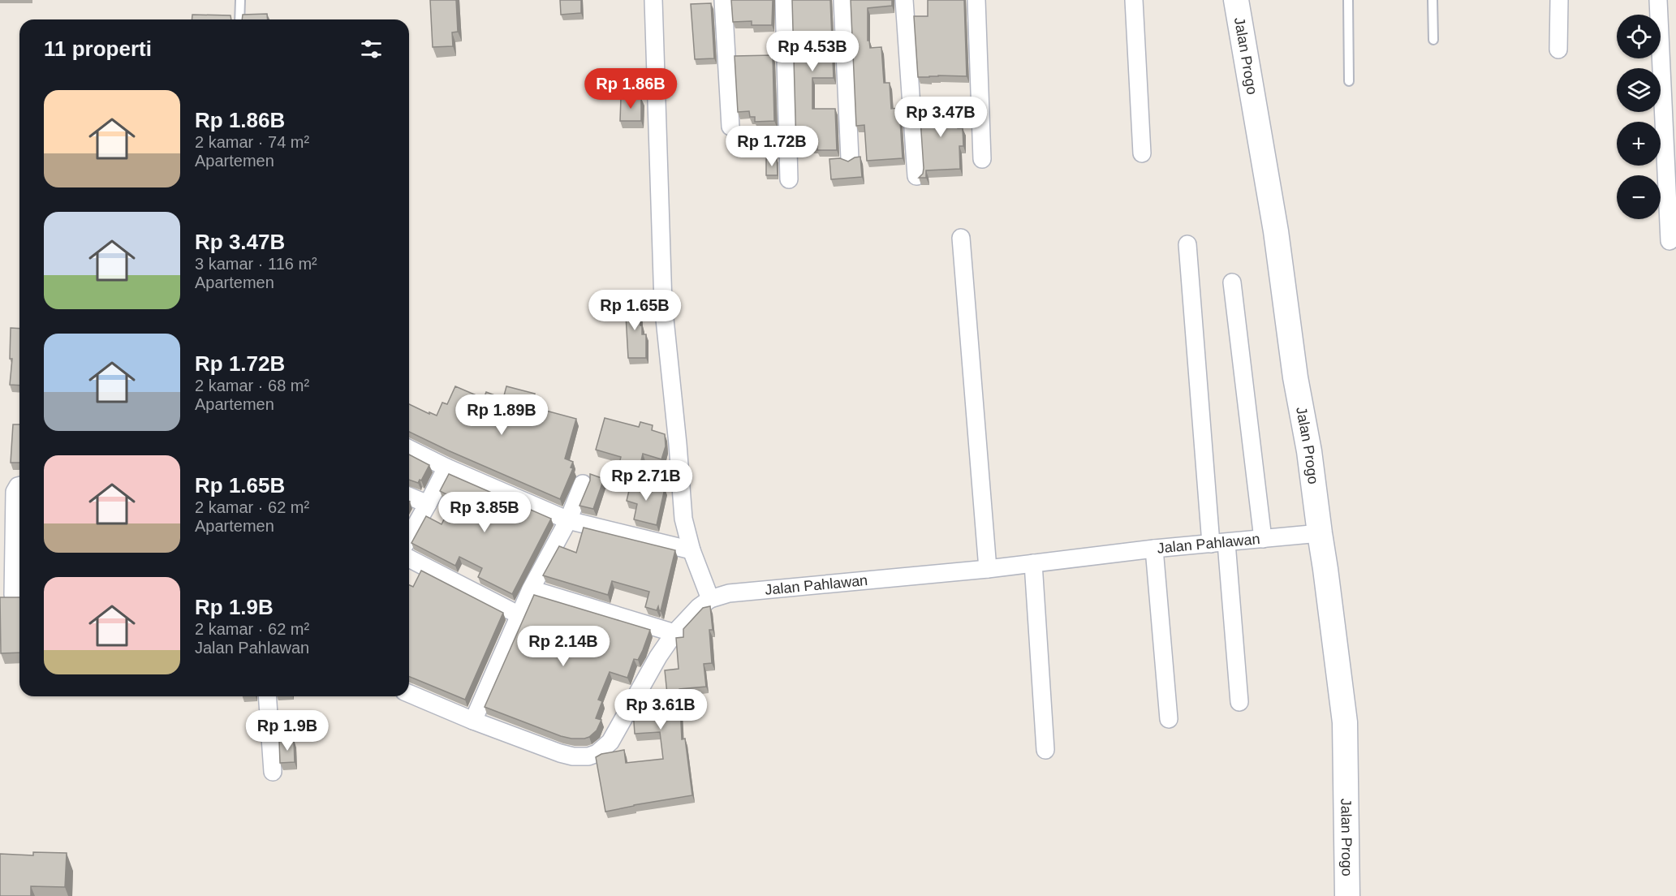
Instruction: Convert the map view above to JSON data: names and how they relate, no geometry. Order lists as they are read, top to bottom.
{
  "streets": {
    "street": ["Jalan Progo", "Jalan Pahlawan"]
  },
  "crossings": [
    ["Jalan Progo", "Jalan Pahlawan"]
  ],
  "page": {
    "map_buttons": ["+", "−"],
    "heading": "11 properti",
    "price": [
      "Rp 4.53B",
      "Rp 1.86B",
      "Rp 3.47B",
      "Rp 1.72B",
      "Rp 1.65B",
      "Rp 1.89B",
      "Rp 2.71B",
      "Rp 3.85B",
      "Rp 2.14B",
      "Rp 3.61B",
      "Rp 1.9B"
    ],
    "list": [
      {
        "name": "Rp 1.86B",
        "note": "2 kamar · 74 m² · Apartemen"
      },
      {
        "name": "Rp 3.47B",
        "note": "3 kamar · 116 m² · Apartemen"
      },
      {
        "name": "Rp 1.72B",
        "note": "2 kamar · 68 m² · Apartemen"
      },
      {
        "name": "Rp 1.65B",
        "note": "2 kamar · 62 m² · Apartemen"
      },
      {
        "name": "Rp 1.9B",
        "note": "2 kamar · 62 m² · Jalan Pahlawan"
      }
    ]
  }
}
